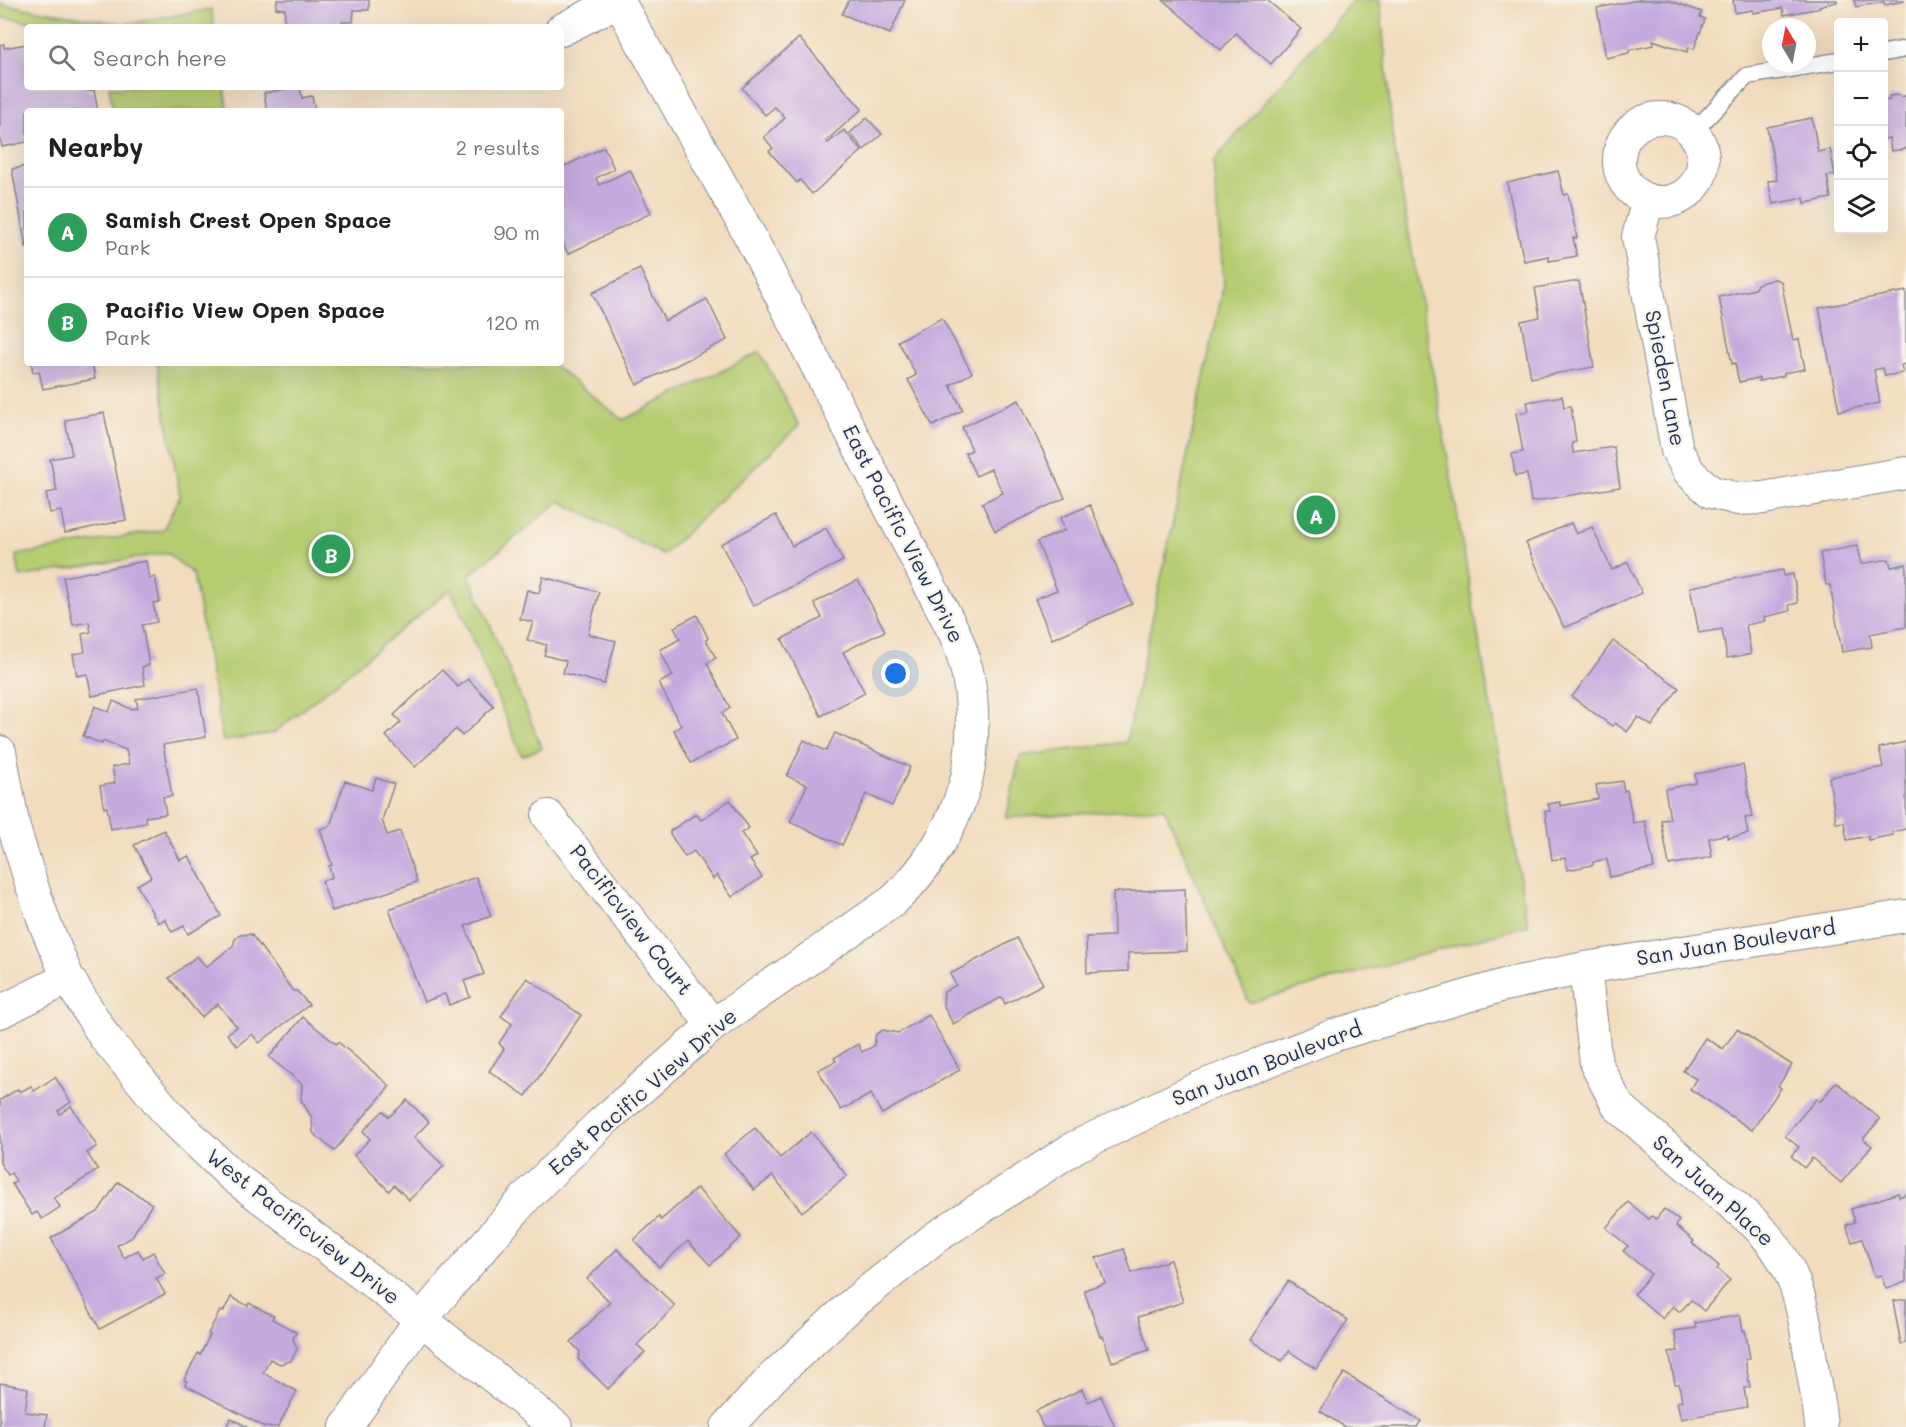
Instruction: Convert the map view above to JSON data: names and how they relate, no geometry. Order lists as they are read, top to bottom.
{
  "streets": {
    "street": [
      "Spieden Lane",
      "East Pacific View Drive",
      "Pacificview Court",
      "San Juan Boulevard",
      "San Juan Place",
      "West Pacificview Drive"
    ]
  },
  "crossings": [
    ["East Pacific View Drive", "Pacificview Court"],
    ["East Pacific View Drive", "West Pacificview Drive"],
    ["San Juan Boulevard", "San Juan Place"]
  ],
  "north": "top",
  "page": {
    "map_buttons": ["+", "−"],
    "search": "Search here",
    "heading": ["Nearby", "2 results"],
    "list": [
      {
        "mark": "A",
        "name": "Samish Crest Open Space",
        "note": "Park",
        "value": "90 m"
      },
      {
        "mark": "B",
        "name": "Pacific View Open Space",
        "note": "Park",
        "value": "120 m"
      }
    ],
    "pins": ["A", "B"]
  }
}
